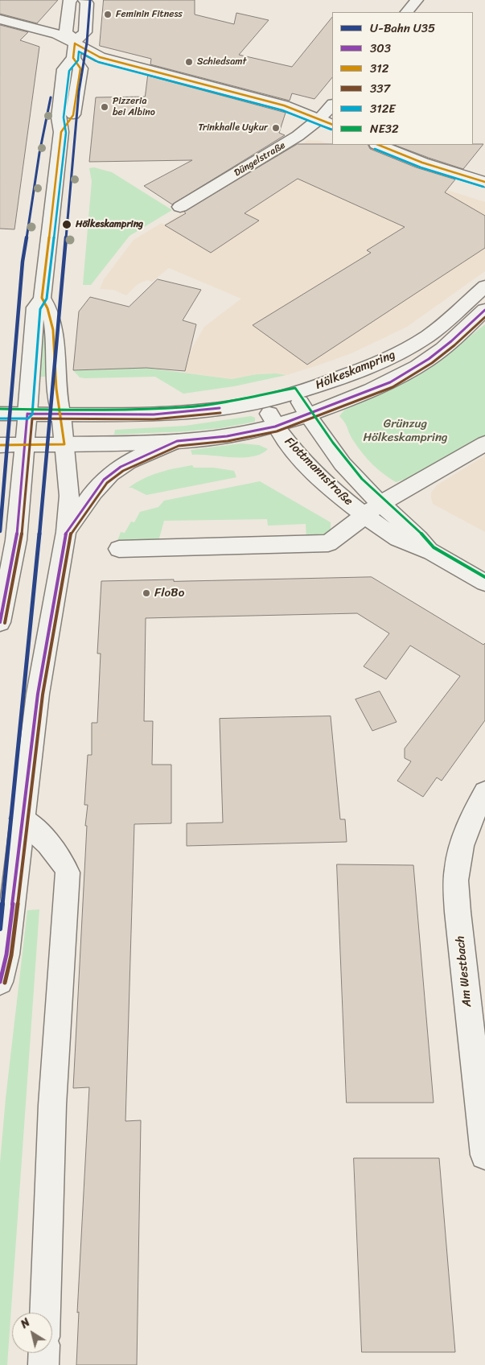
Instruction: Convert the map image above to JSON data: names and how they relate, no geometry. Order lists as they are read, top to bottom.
{
  "streets": {
    "street": [
      "Düngelstraße",
      "Hölkeskampring",
      "Flottmannstraße",
      "Am Westbach"
    ]
  },
  "crossings": [
    ["Hölkeskampring", "Flottmannstraße"]
  ],
  "parks": ["Grünzug Hölkeskampring"],
  "places": [
    "Feminin Fitness",
    "Schiedsamt",
    "Pizzeria bei Albino",
    "Trinkhalle Uykur",
    "Hölkeskampring",
    "FloBo"
  ],
  "lines": [
    "metro line U35",
    "transit line 312",
    "transit line 312E",
    "transit line 303",
    "transit line 337",
    "transit line NE32"
  ],
  "legend": [
    "U-Bahn U35",
    "303",
    "312",
    "337",
    "312E",
    "NE32"
  ],
  "north": "top left"
}
